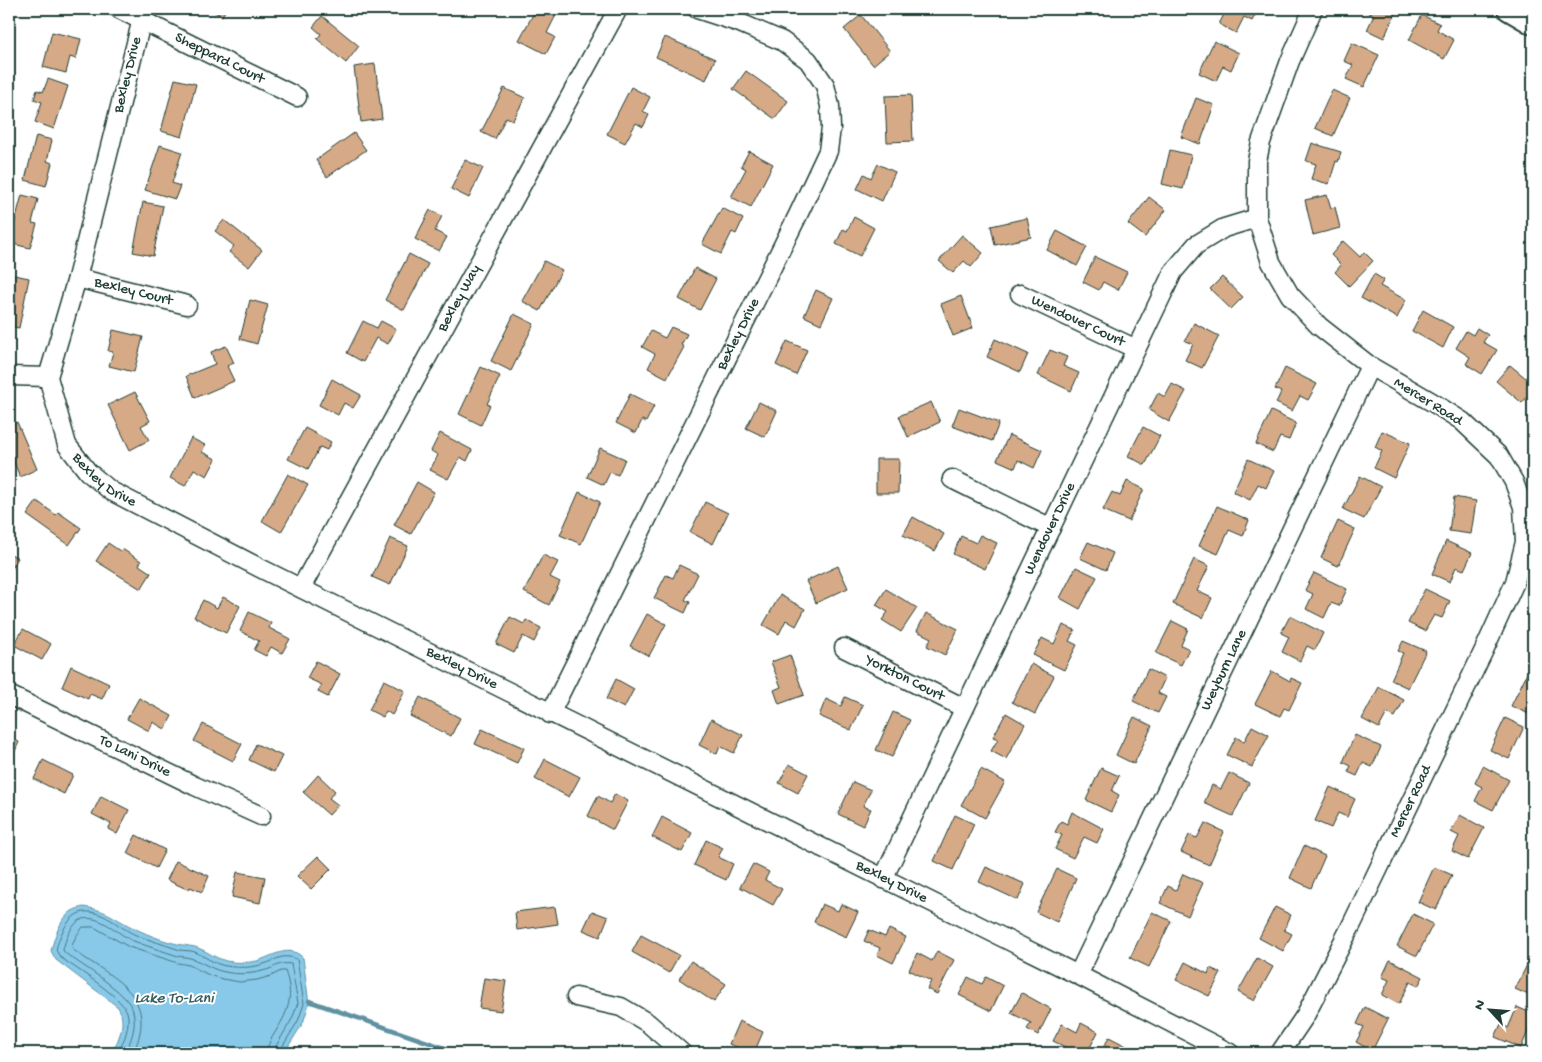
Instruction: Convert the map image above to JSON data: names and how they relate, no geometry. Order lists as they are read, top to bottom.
{
  "streets": {
    "street": [
      "Sheppard Court",
      "Bexley Drive",
      "Bexley Court",
      "Bexley Way",
      "Wendover Court",
      "Mercer Road",
      "Wendover Drive",
      "Weyburn Lane",
      "Yorkton Court",
      "To Lani Drive"
    ]
  },
  "crossings": [
    ["Sheppard Court", "Bexley Drive"],
    ["Bexley Drive", "Bexley Court"],
    ["Bexley Drive", "Bexley Way"],
    ["Bexley Drive", "Wendover Drive"],
    ["Bexley Drive", "Weyburn Lane"],
    ["Wendover Court", "Wendover Drive"],
    ["Mercer Road", "Wendover Drive"],
    ["Mercer Road", "Weyburn Lane"],
    ["Wendover Drive", "Yorkton Court"]
  ],
  "water": ["Lake To-Lani"],
  "north": "top left"
}
